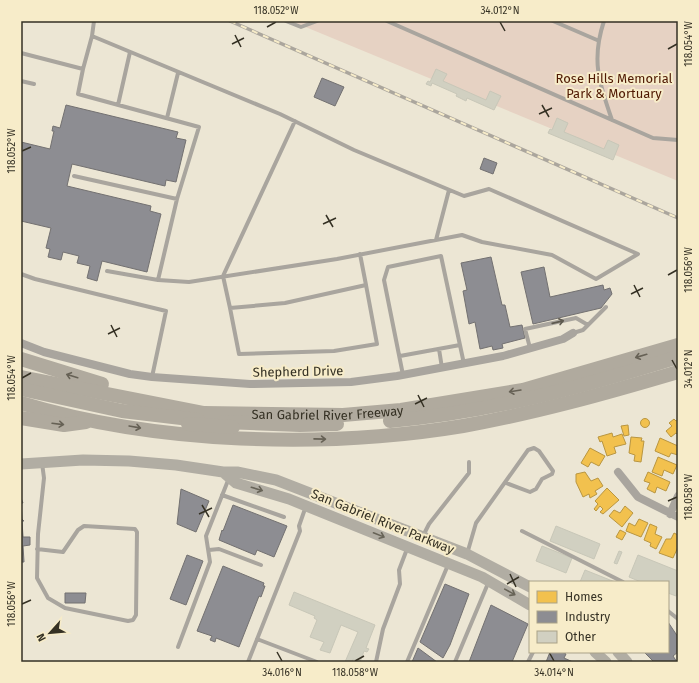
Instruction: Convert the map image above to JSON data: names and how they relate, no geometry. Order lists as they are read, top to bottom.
{
  "streets": {
    "highway": ["San Gabriel River Freeway"],
    "main road": ["San Gabriel River Parkway"],
    "street": ["Shepherd Drive"]
  },
  "parks": ["Rose Hills Memorial Park & Mortuary"],
  "legend": ["Homes", "Industry", "Other"],
  "north": "bottom left",
  "coordinates": [
    "118.052°W",
    "34.012°N",
    "118.054°W",
    "118.056°W",
    "118.058°W",
    "34.016°N",
    "34.014°N"
  ]
}
